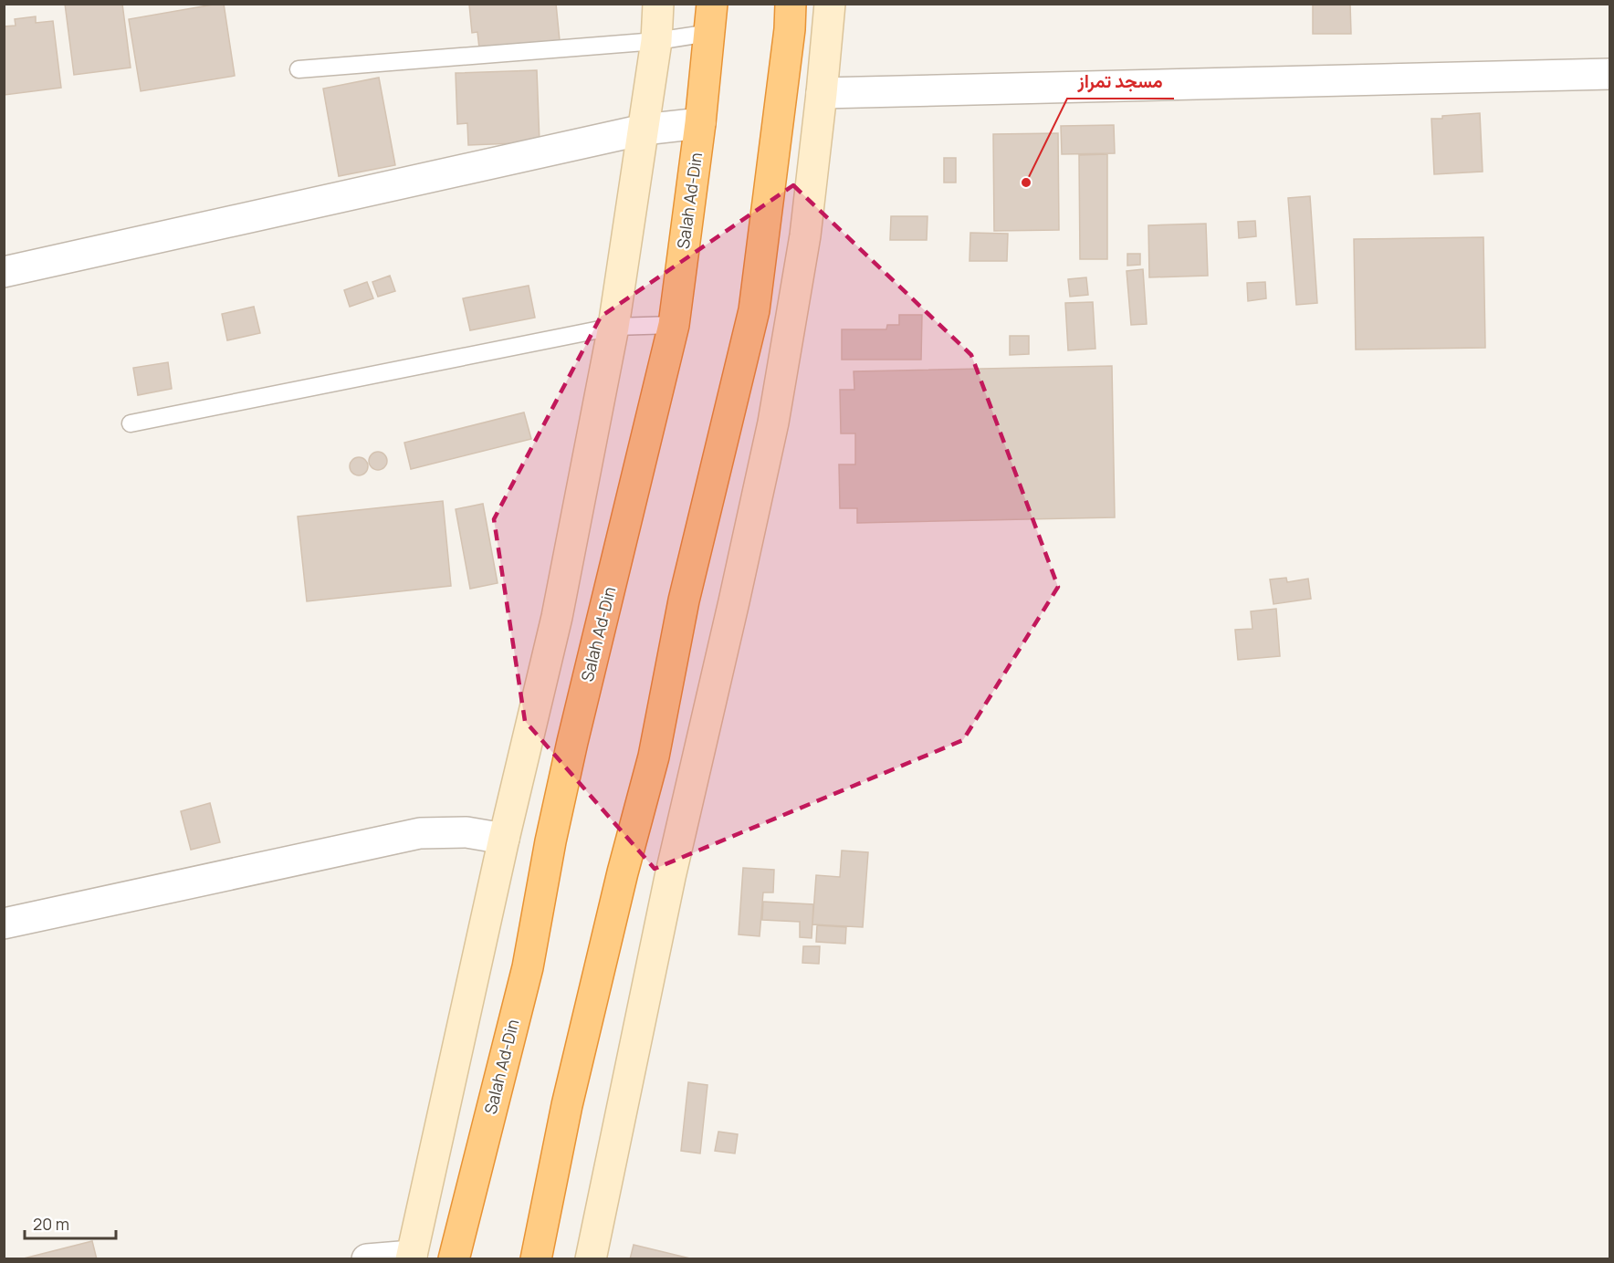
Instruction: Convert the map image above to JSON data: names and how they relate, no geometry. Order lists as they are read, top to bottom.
{
  "streets": {
    "highway": ["Salah Ad-Din"]
  },
  "places": ["مسجد تمراز"],
  "scale_bar": "20 m"
}
